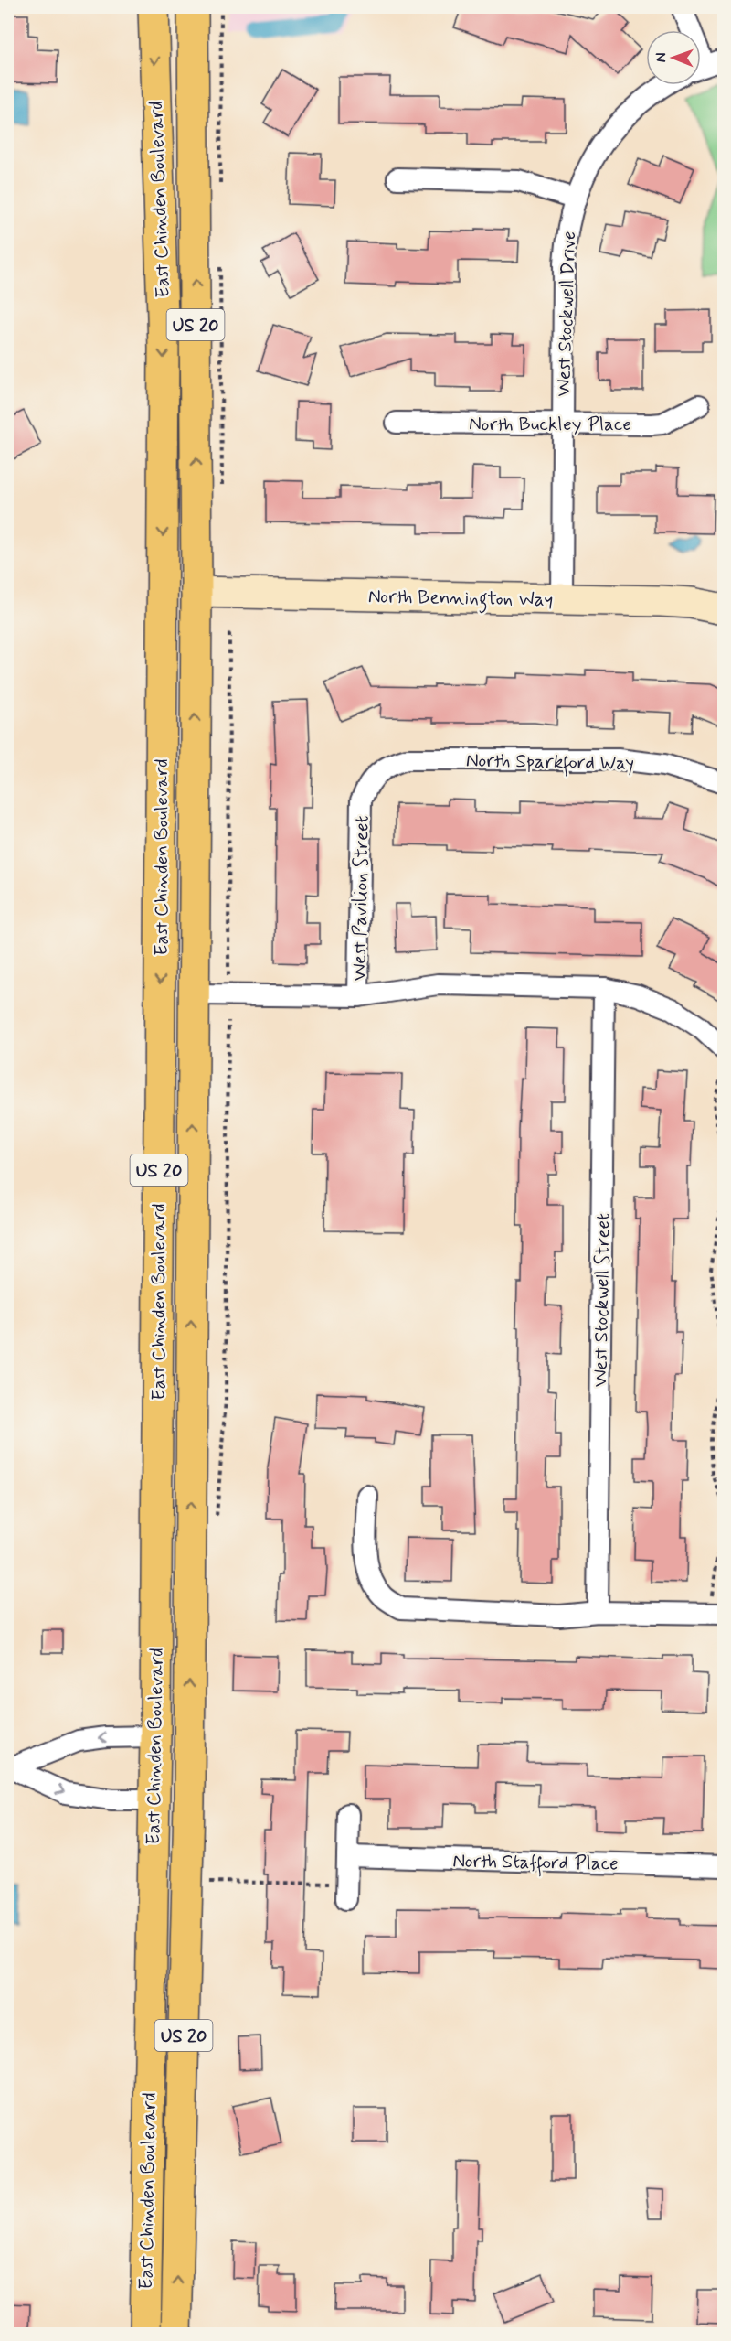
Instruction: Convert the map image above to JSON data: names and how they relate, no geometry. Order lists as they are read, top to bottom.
{
  "streets": {
    "main road": ["East Chinden Boulevard", "US 20"],
    "street": [
      "West Stockwell Drive",
      "North Buckley Place",
      "North Bennington Way",
      "North Sparkford Way",
      "West Pavilion Street",
      "West Stockwell Street",
      "North Stafford Place"
    ]
  },
  "crossings": [
    ["East Chinden Boulevard", "North Bennington Way"],
    ["West Stockwell Drive", "North Buckley Place"],
    ["West Stockwell Drive", "North Bennington Way"],
    ["North Sparkford Way", "West Pavilion Street"]
  ],
  "north": "left"
}
